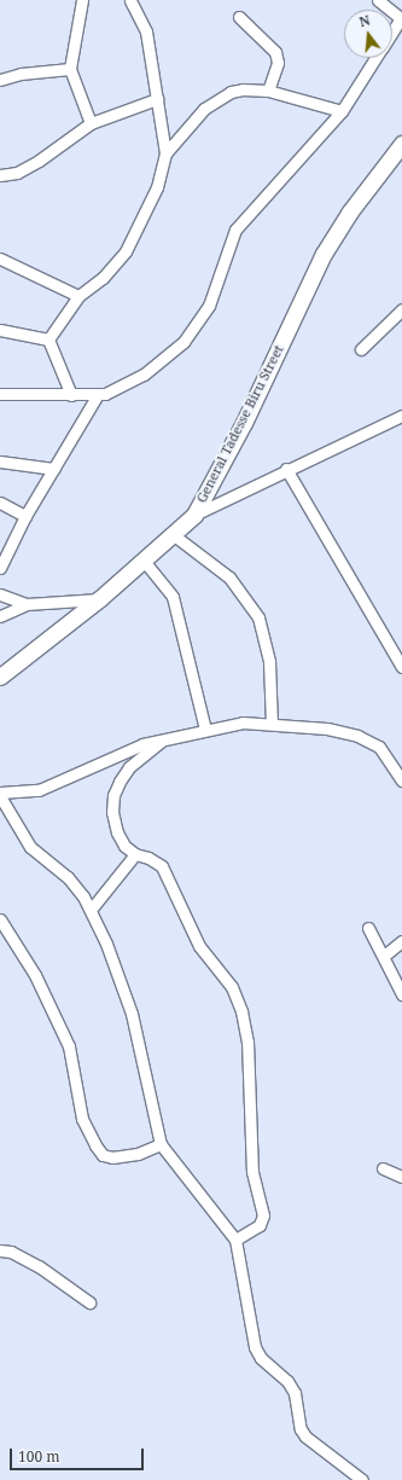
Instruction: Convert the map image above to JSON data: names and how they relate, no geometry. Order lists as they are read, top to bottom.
{
  "streets": {
    "street": ["General Tadesse Biru Street"]
  },
  "scale_bar": "100 m",
  "north": "top"
}
